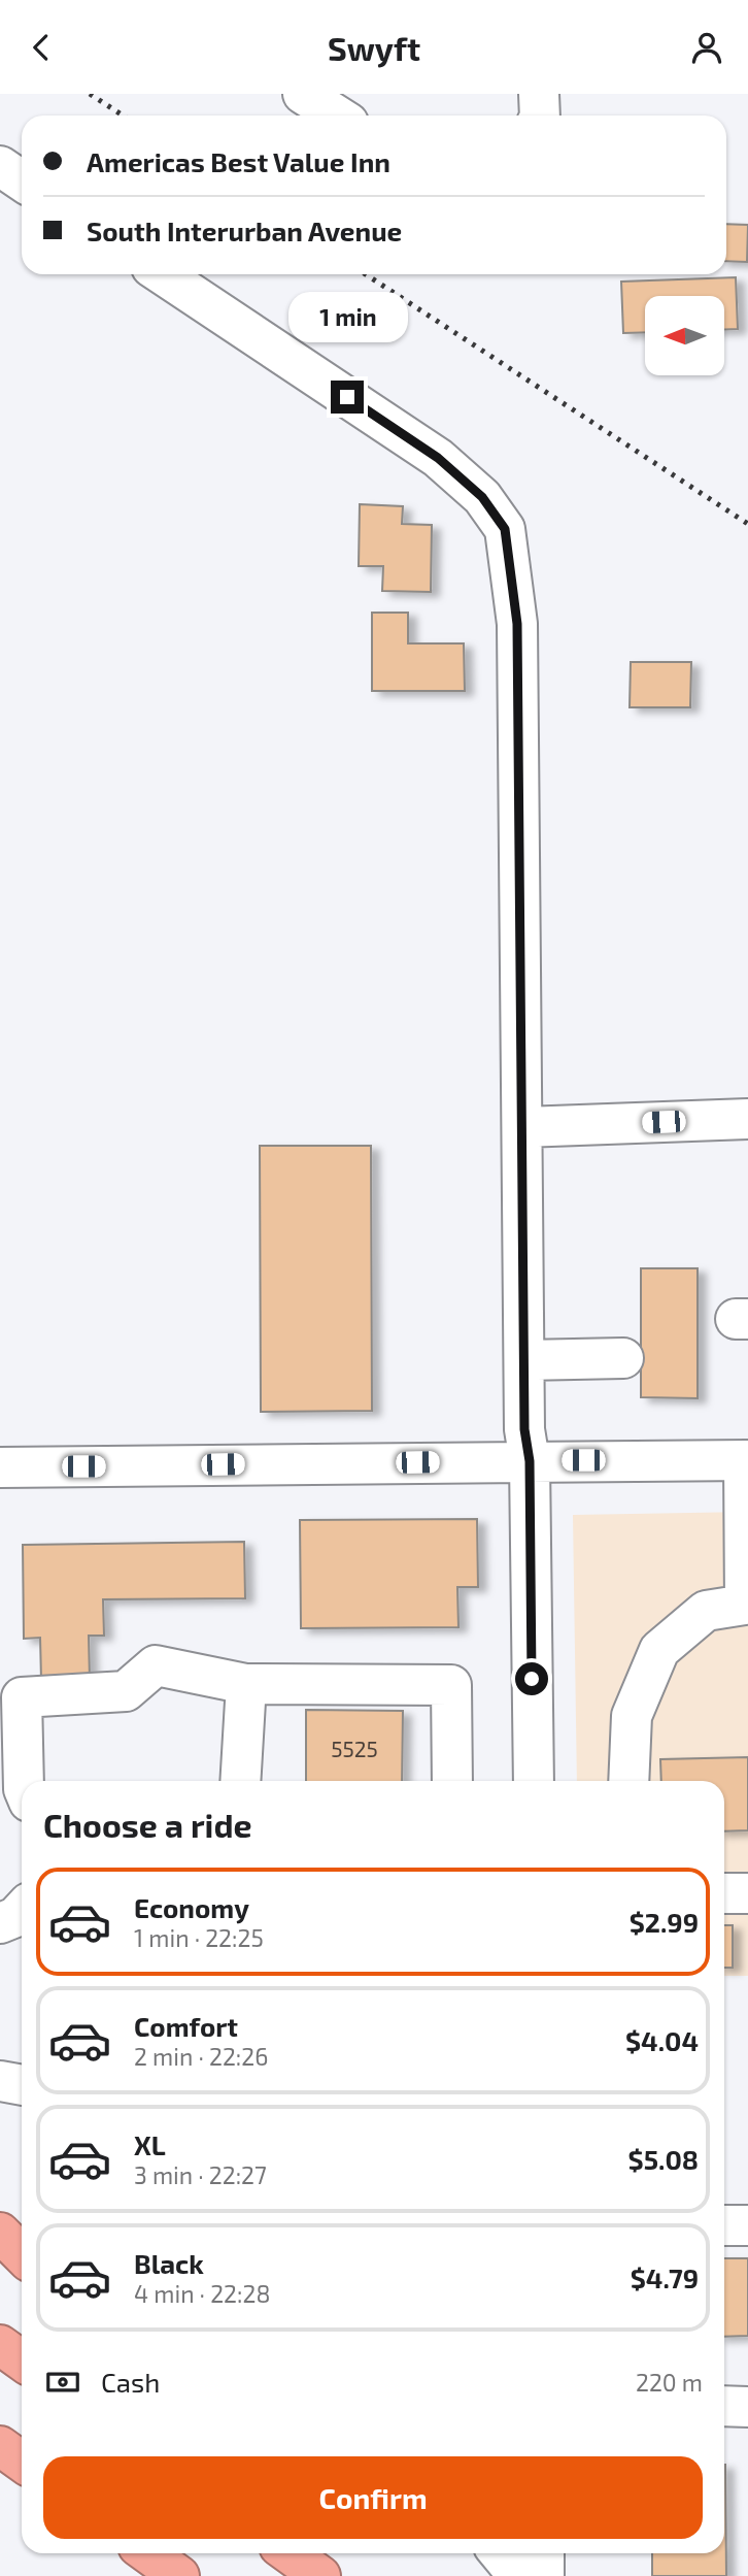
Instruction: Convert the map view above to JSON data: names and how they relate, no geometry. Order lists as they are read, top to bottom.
{
  "house_numbers": ["5525"],
  "north": "left",
  "page": {
    "header": "Swyft",
    "banner": ["Americas Best Value Inn", "South Interurban Avenue"],
    "bubble": "1 min",
    "heading": "Choose a ride",
    "list": [
      {
        "name": "Economy",
        "note": "1 min · 22:25",
        "value": "$2.99"
      },
      {
        "name": "Comfort",
        "note": "2 min · 22:26",
        "value": "$4.04"
      },
      {
        "name": "XL",
        "note": "3 min · 22:27",
        "value": "$5.08"
      },
      {
        "name": "Black",
        "note": "4 min · 22:28",
        "value": "$4.79"
      }
    ],
    "pay": ["Cash", "220 m"],
    "buttons": "Confirm"
  }
}
